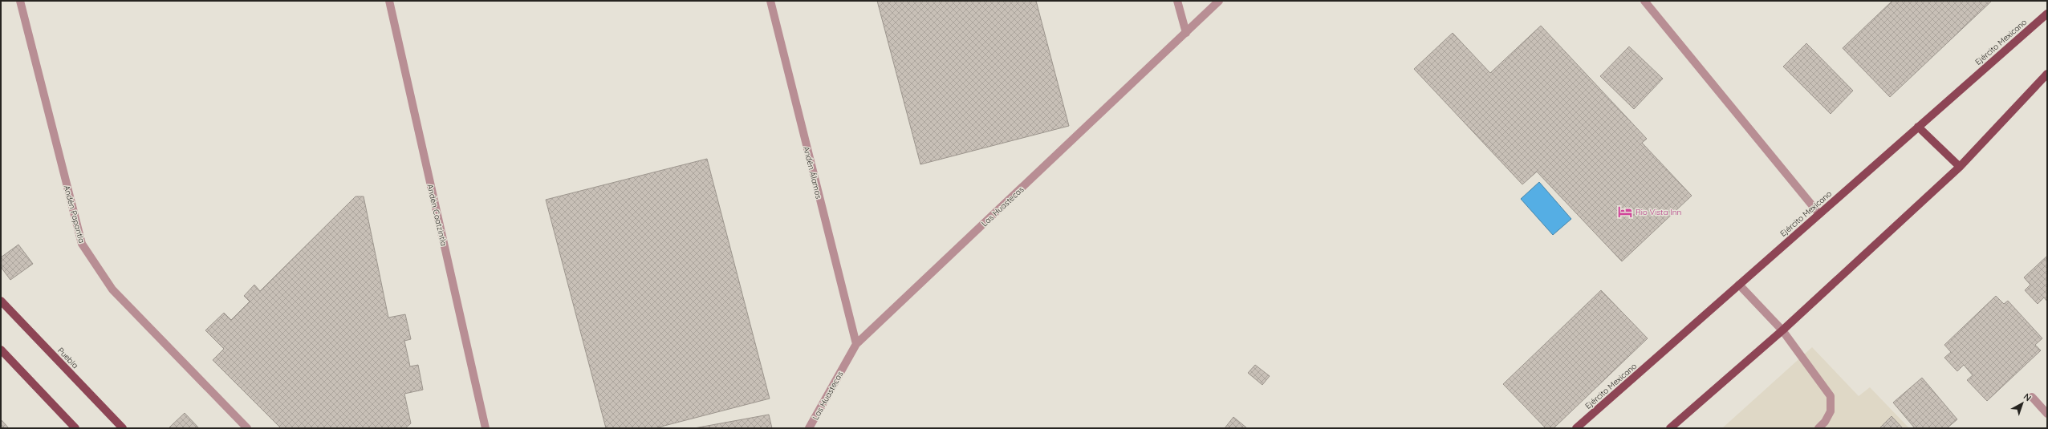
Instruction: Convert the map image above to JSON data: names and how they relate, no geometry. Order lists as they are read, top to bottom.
{
  "streets": {
    "main road": ["Ejército Mexicano", "Puebla"],
    "street": [
      "Andén Álamos",
      "Las Huastecas",
      "Andén Papantla",
      "Andén Coatzintla"
    ]
  },
  "crossings": [
    ["Andén Álamos", "Las Huastecas"]
  ],
  "places": {
    "hotel": ["Rio Vista Inn"]
  },
  "north": "top right"
}
